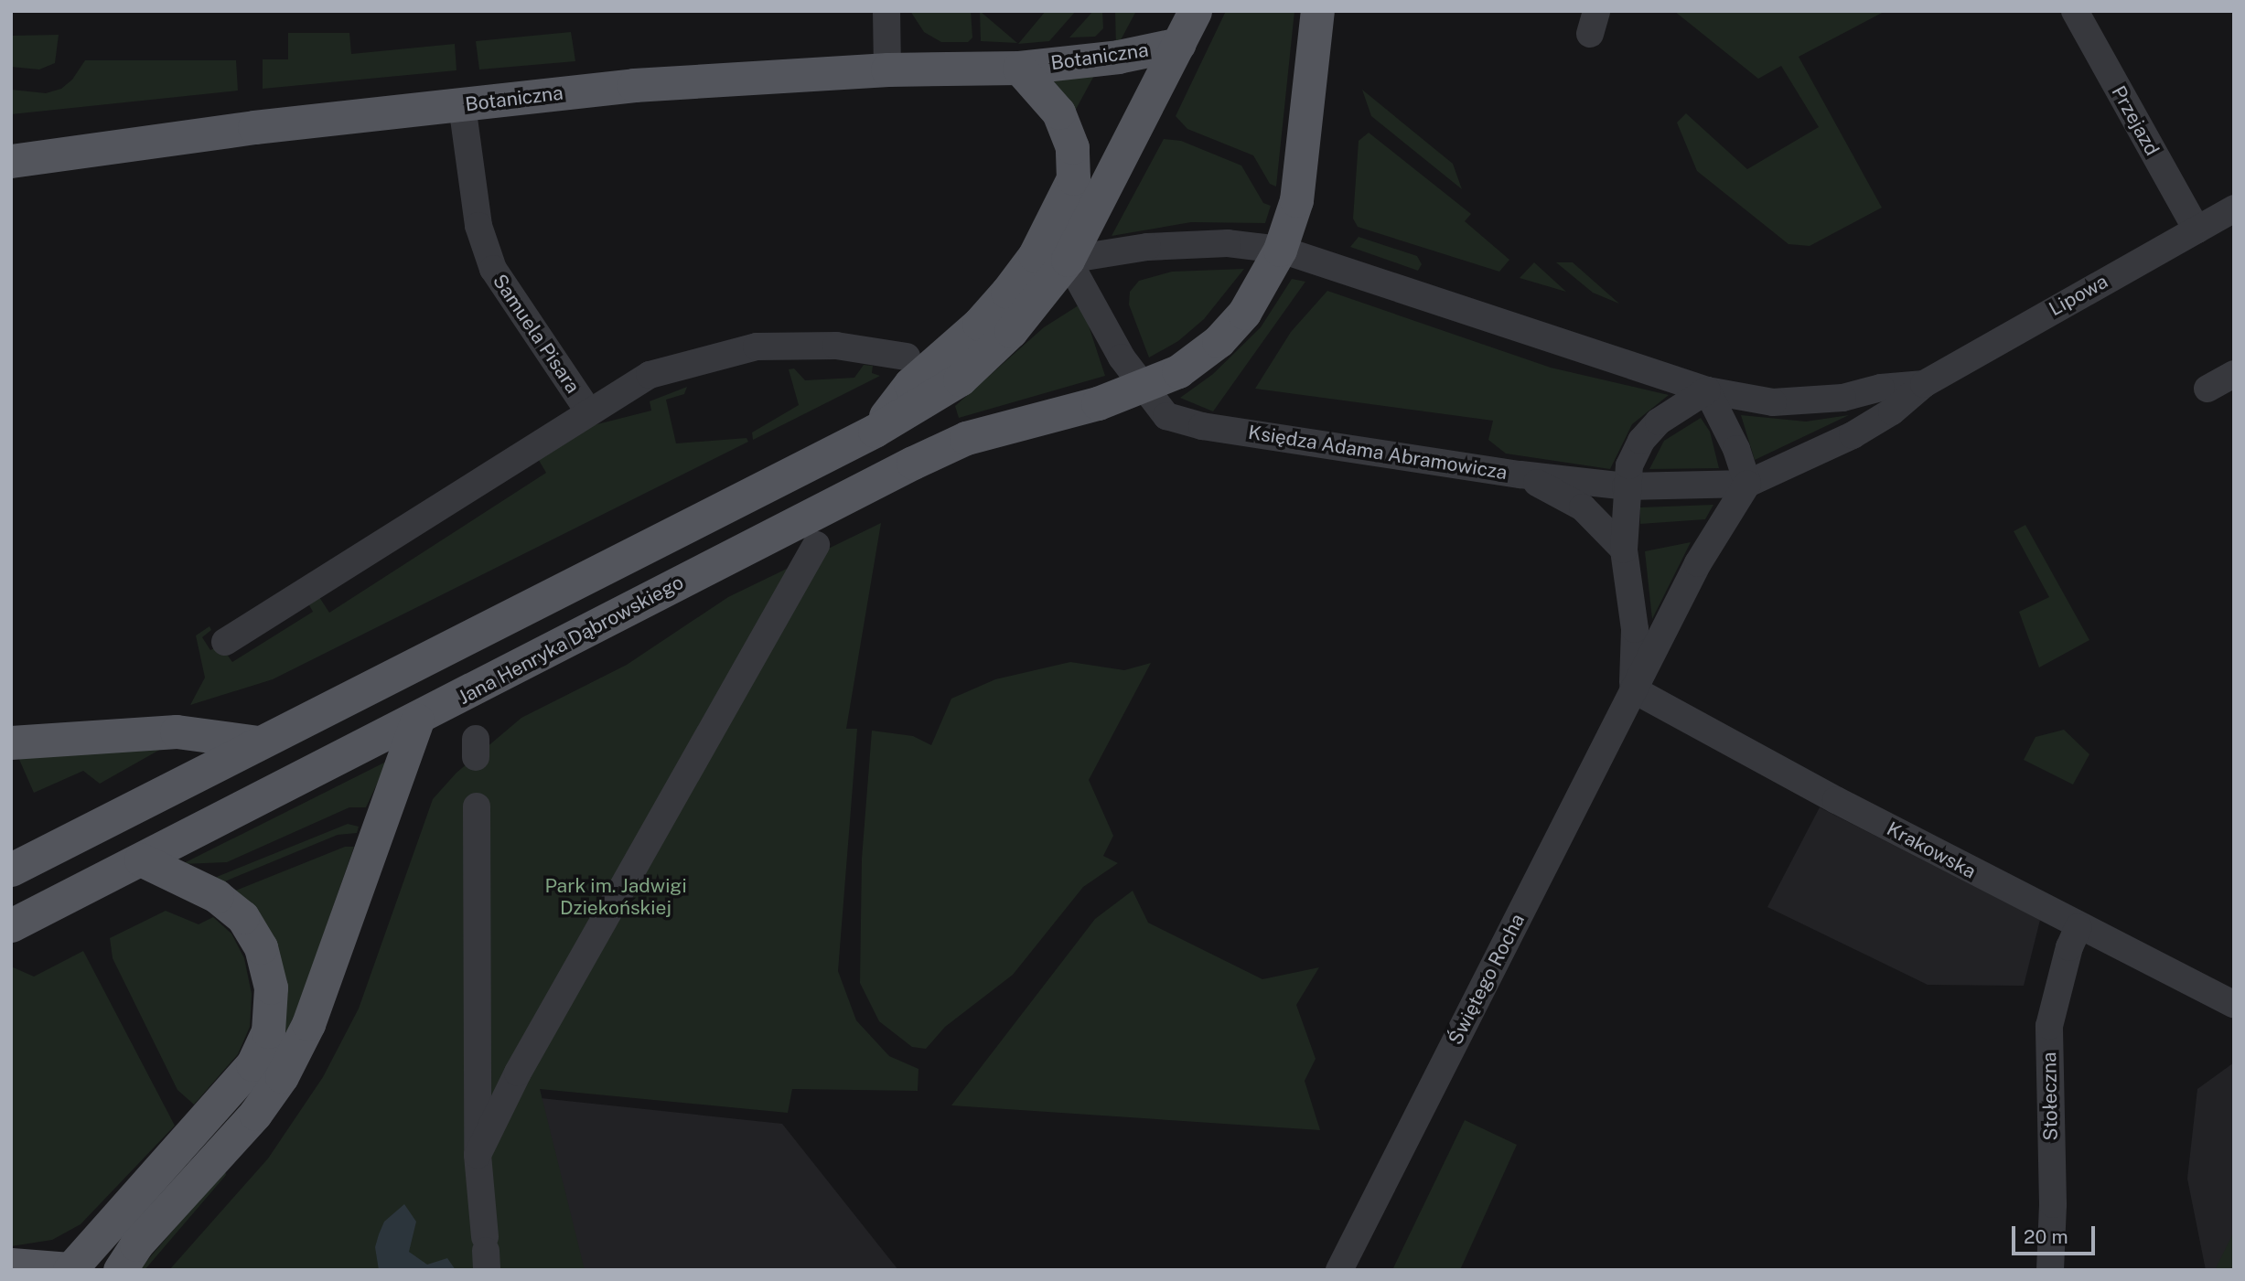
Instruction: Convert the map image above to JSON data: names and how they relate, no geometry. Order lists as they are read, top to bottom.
{
  "streets": {
    "main road": ["Botaniczna", "Jana Henryka Dąbrowskiego"],
    "street": [
      "Przejazd",
      "Lipowa",
      "Samuela Pisara",
      "Księdza Adama Abramowicza",
      "Krakowska",
      "Świętego Rocha",
      "Stołeczna"
    ]
  },
  "crossings": [
    ["Botaniczna", "Samuela Pisara"],
    ["Przejazd", "Lipowa"],
    ["Lipowa", "Księdza Adama Abramowicza"],
    ["Lipowa", "Jana Henryka Dąbrowskiego"],
    ["Lipowa", "Świętego Rocha"],
    ["Księdza Adama Abramowicza", "Jana Henryka Dąbrowskiego"],
    ["Księdza Adama Abramowicza", "Świętego Rocha"],
    ["Krakowska", "Świętego Rocha"],
    ["Krakowska", "Stołeczna"]
  ],
  "parks": ["Park im. Jadwigi Dziekońskiej"],
  "scale_bar": "20 m"
}
